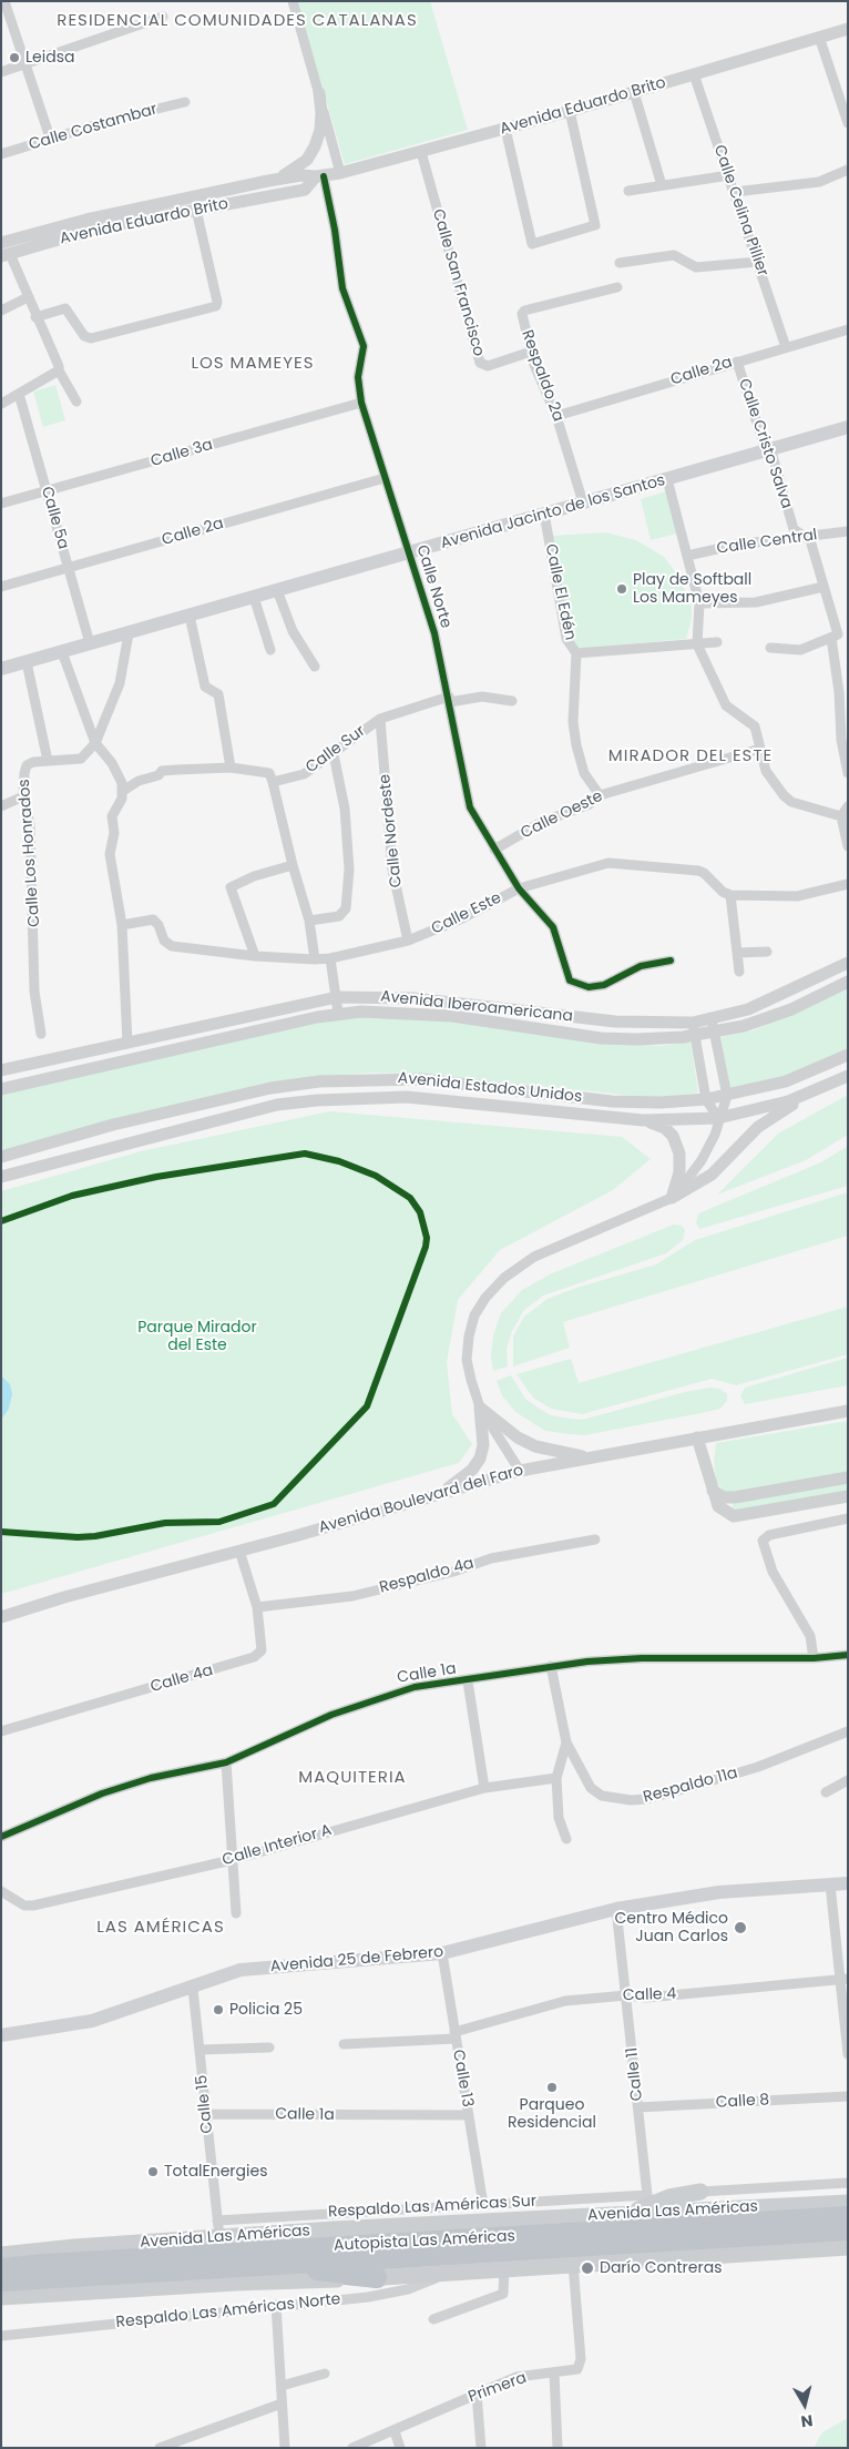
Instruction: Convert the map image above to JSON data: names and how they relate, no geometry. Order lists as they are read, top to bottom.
{
  "streets": {
    "highway": ["Autopista Las Américas"],
    "main road": ["Avenida Jacinto de los Santos", "Avenida 25 de Febrero", "Avenida Las Américas"],
    "street": [
      "Avenida Eduardo Brito",
      "Calle Costambar",
      "Calle Celina Pillier",
      "Calle San Francisco",
      "Calle 2a",
      "Respaldo 2a",
      "Calle Cristo Salva",
      "Calle 3a",
      "Calle 5a",
      "Calle Central",
      "Calle Norte",
      "Calle El Edén",
      "Calle Sur",
      "Calle Oeste",
      "Calle Nordeste",
      "Calle Los Honrados",
      "Calle Este",
      "Avenida Iberoamericana",
      "Avenida Estados Unidos",
      "Avenida Boulevard del Faro",
      "Respaldo 4a",
      "Calle 1a",
      "Calle 4a",
      "Respaldo 11a",
      "Calle Interior A",
      "Calle 4",
      "Calle 11",
      "Calle 13",
      "Calle 8",
      "Calle 15",
      "Respaldo Las Américas Sur",
      "Respaldo Las Américas Norte",
      "Primera"
    ]
  },
  "crossings": [
    ["Avenida Eduardo Brito", "Calle Celina Pillier"],
    ["Avenida Eduardo Brito", "Calle San Francisco"],
    ["Avenida Eduardo Brito", "Calle Norte"],
    ["Calle Celina Pillier", "Calle 2a"],
    ["Calle San Francisco", "Respaldo 2a"],
    ["Calle 2a", "Respaldo 2a"],
    ["Calle 2a", "Calle Cristo Salva"],
    ["Calle 2a", "Calle 5a"],
    ["Calle 2a", "Calle Norte"],
    ["Respaldo 2a", "Avenida Jacinto de los Santos"],
    ["Calle Cristo Salva", "Avenida Jacinto de los Santos"],
    ["Calle Cristo Salva", "Calle Central"],
    ["Calle 3a", "Calle 5a"],
    ["Calle 3a", "Calle Norte"],
    ["Avenida Jacinto de los Santos", "Calle 5a"],
    ["Avenida Jacinto de los Santos", "Calle Norte"],
    ["Avenida Jacinto de los Santos", "Calle El Edén"],
    ["Calle Norte", "Calle Sur"],
    ["Calle Norte", "Calle Oeste"],
    ["Calle Norte", "Calle Este"],
    ["Calle El Edén", "Calle Oeste"],
    ["Calle Sur", "Calle Nordeste"],
    ["Calle Nordeste", "Calle Este"],
    ["Avenida Boulevard del Faro", "Calle 4a"],
    ["Respaldo 4a", "Calle 4a"],
    ["Calle 1a", "Respaldo 11a"],
    ["Calle 1a", "Calle 13"],
    ["Calle 1a", "Calle 15"],
    ["Avenida 25 de Febrero", "Calle 11"],
    ["Avenida 25 de Febrero", "Calle 13"],
    ["Avenida 25 de Febrero", "Calle 15"],
    ["Calle 4", "Calle 11"],
    ["Calle 4", "Calle 13"],
    ["Calle 11", "Calle 8"],
    ["Calle 11", "Respaldo Las Américas Sur"],
    ["Calle 13", "Respaldo Las Américas Sur"],
    ["Calle 15", "Respaldo Las Américas Sur"],
    ["Calle 15", "Avenida Las Américas"],
    ["Respaldo Las Américas Sur", "Avenida Las Américas"]
  ],
  "districts": [
    "RESIDENCIAL COMUNIDADES CATALANAS",
    "LOS MAMEYES",
    "MIRADOR DEL ESTE",
    "MAQUITERIA",
    "LAS AMÉRICAS"
  ],
  "parks": ["Parque Mirador del Este"],
  "places": [
    "Leidsa",
    "Play de Softball Los Mameyes",
    "Centro Médico Juan Carlos",
    "Policia 25",
    "Parqueo Residencial",
    "TotalEnergies",
    "Darío Contreras"
  ],
  "north": "bottom"
}
